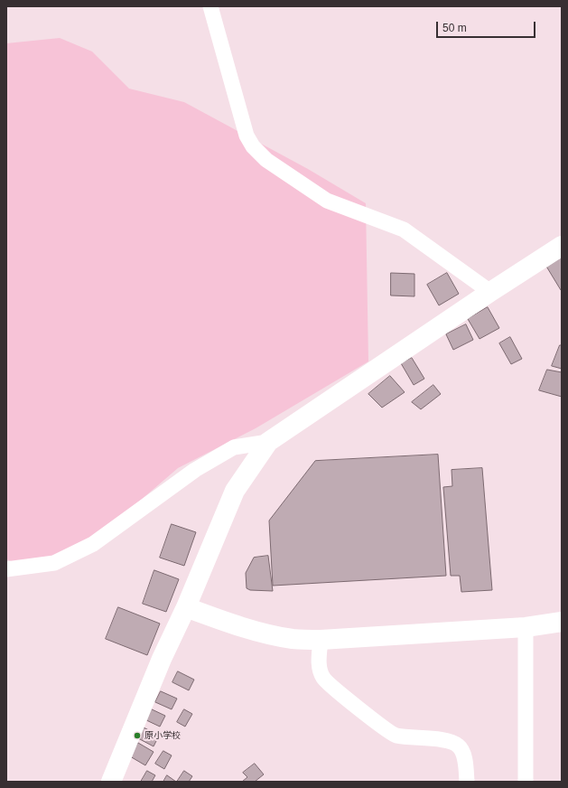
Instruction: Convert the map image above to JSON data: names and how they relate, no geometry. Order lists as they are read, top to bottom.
{
  "places": ["原小学校"],
  "scale_bar": "50 m"
}
